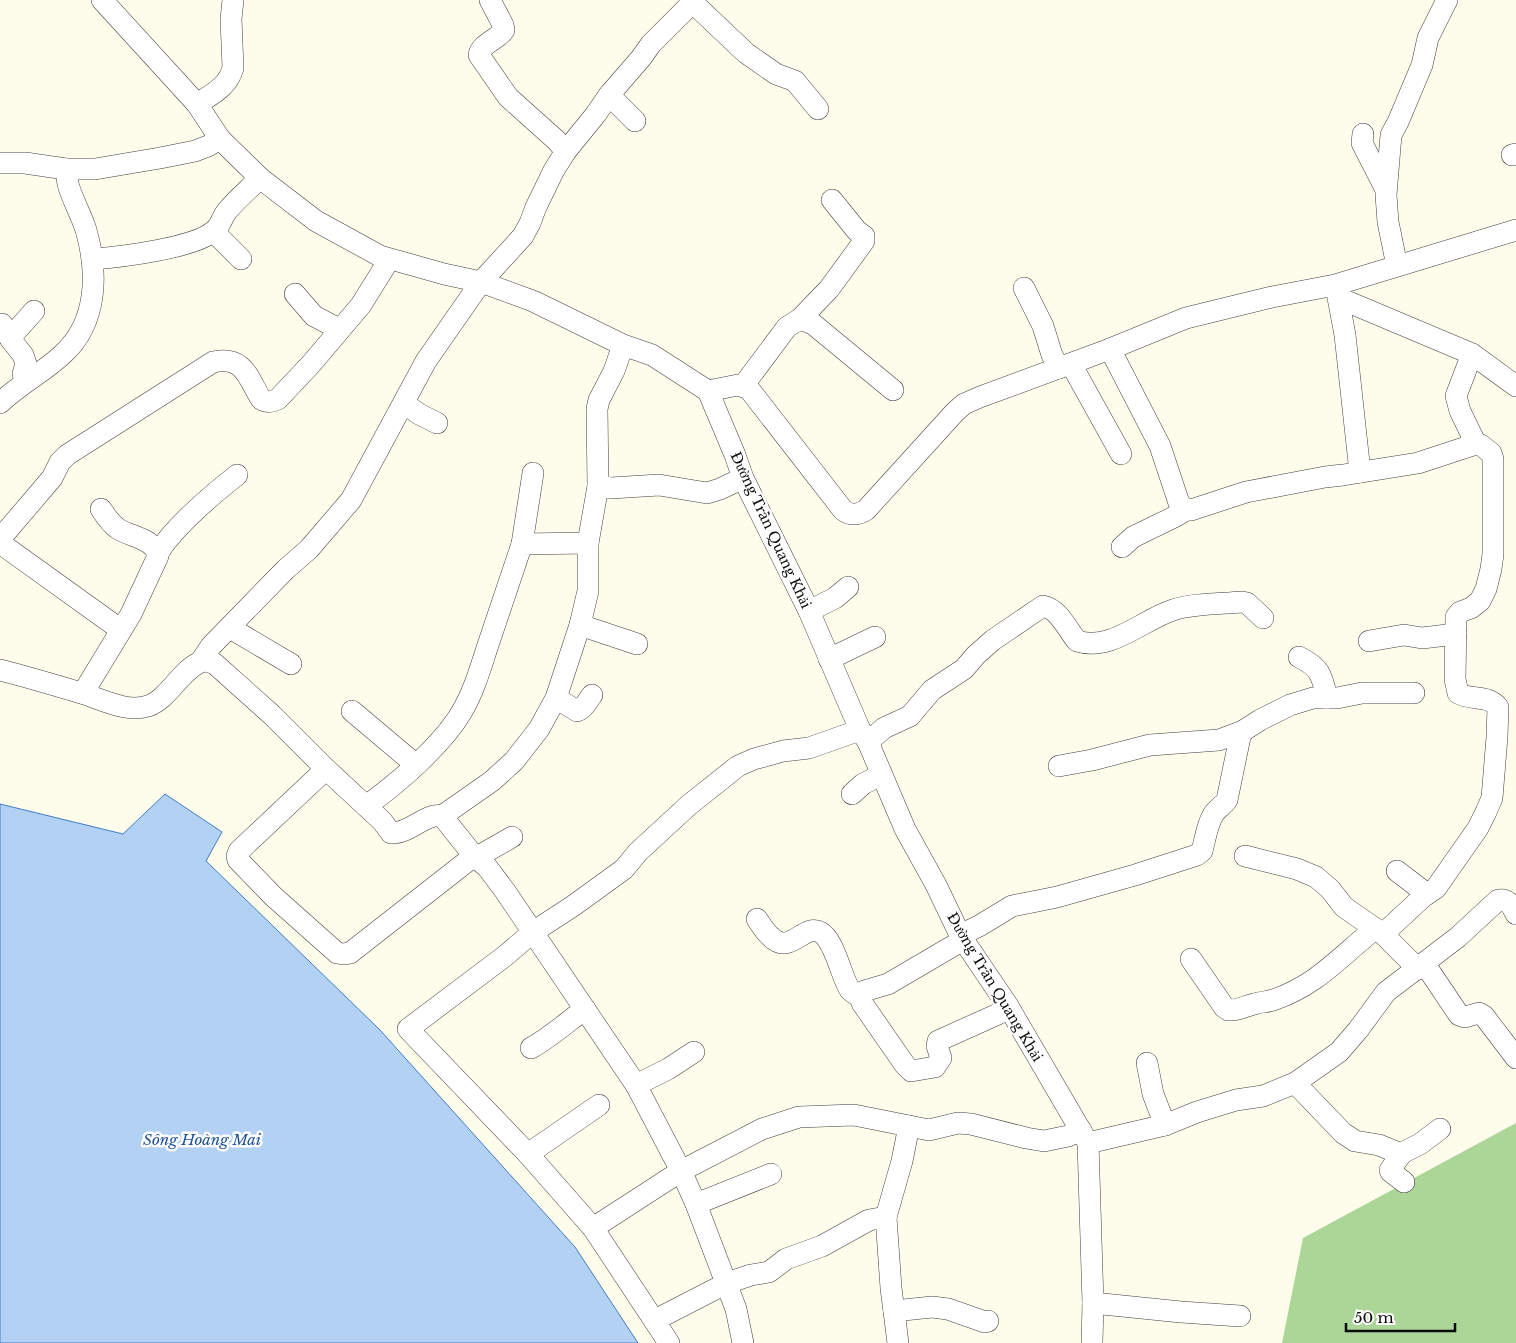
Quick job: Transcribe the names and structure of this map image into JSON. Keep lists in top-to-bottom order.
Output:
{
  "streets": {
    "street": ["Đường Trần Quang Khải"]
  },
  "water": ["Sông Hoàng Mai"],
  "scale_bar": "50 m"
}
